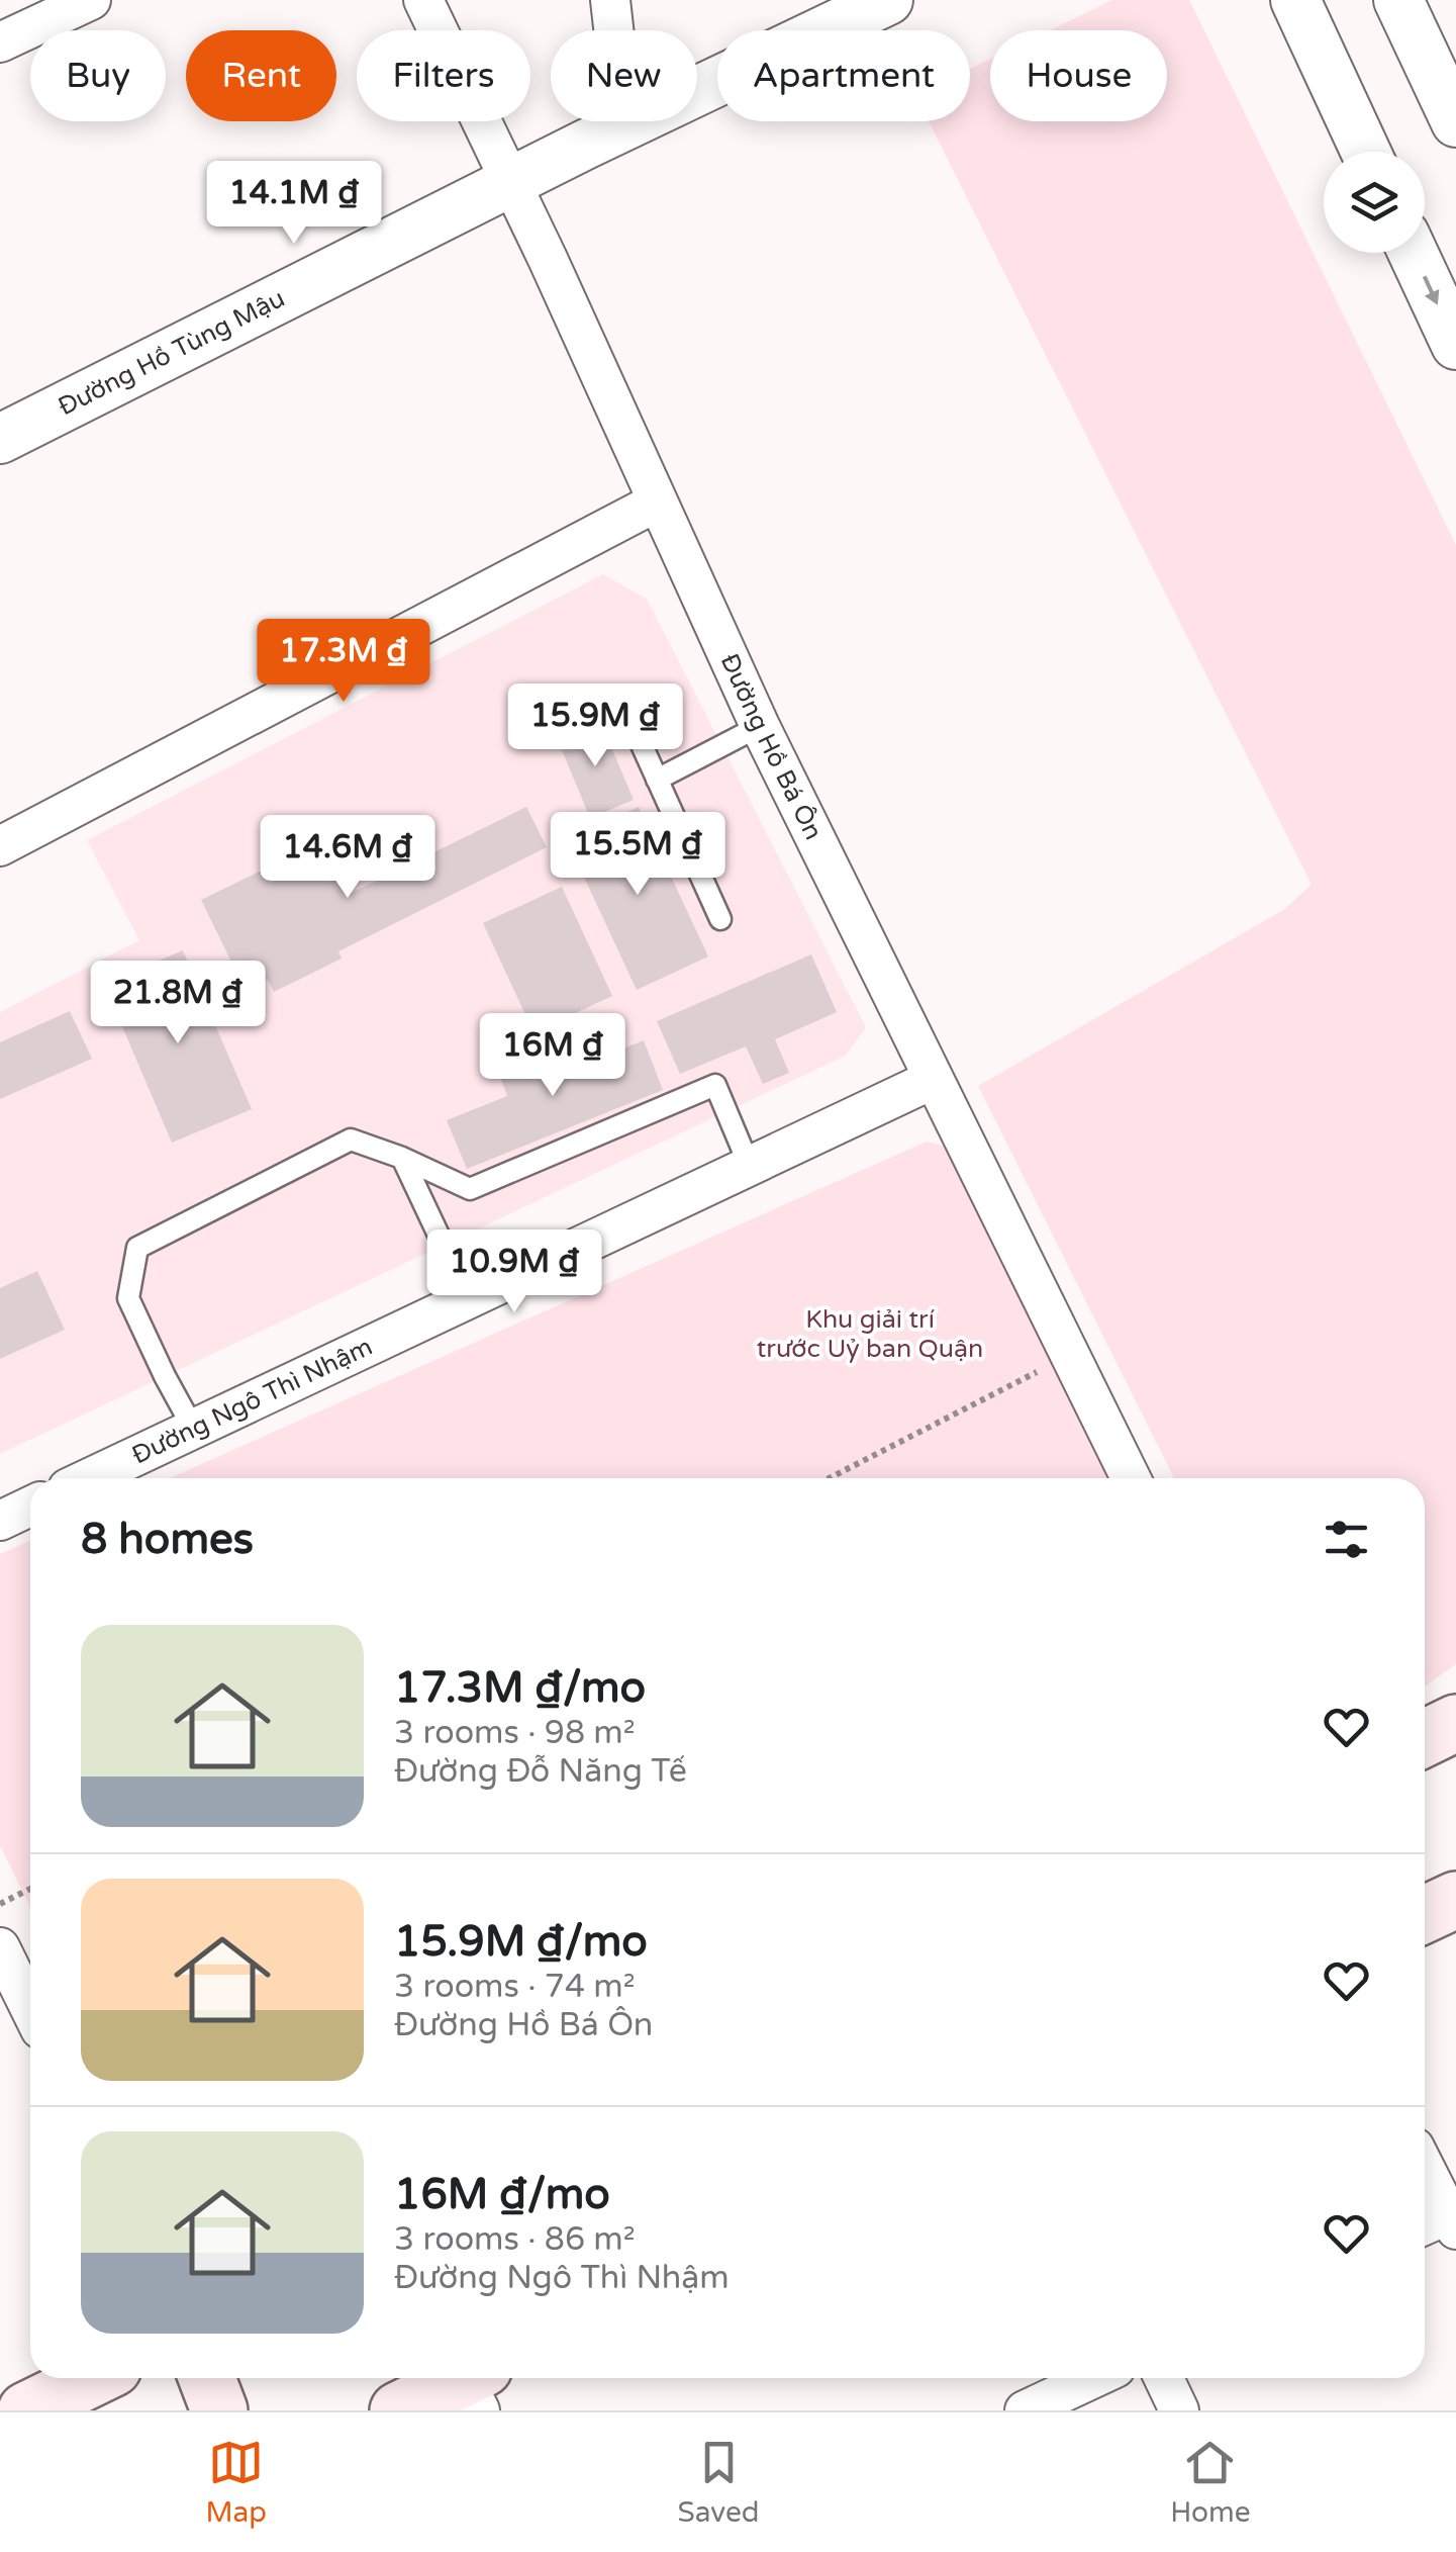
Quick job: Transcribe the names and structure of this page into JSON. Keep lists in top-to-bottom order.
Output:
{
  "streets": {
    "street": ["Đường Hồ Tùng Mậu", "Đường Hồ Bá Ôn", "Đường Ngô Thì Nhậm"]
  },
  "crossings": [
    ["Đường Hồ Tùng Mậu", "Đường Hồ Bá Ôn"],
    ["Đường Hồ Bá Ôn", "Đường Ngô Thì Nhậm"]
  ],
  "parks": ["Khu giải trí trước Uỷ ban Quận"],
  "page": {
    "chip": [
      "Buy",
      "Rent",
      "Filters",
      "New",
      "Apartment",
      "House"
    ],
    "price": [
      "14.1M ₫",
      "17.3M ₫",
      "15.9M ₫",
      "15.5M ₫",
      "14.6M ₫",
      "21.8M ₫",
      "16M ₫",
      "10.9M ₫"
    ],
    "heading": "8 homes",
    "list": [
      {
        "name": "17.3M ₫/mo",
        "note": "3 rooms · 98 m² · Đường Đỗ Năng Tế"
      },
      {
        "name": "15.9M ₫/mo",
        "note": "3 rooms · 74 m² · Đường Hồ Bá Ôn"
      },
      {
        "name": "16M ₫/mo",
        "note": "3 rooms · 86 m² · Đường Ngô Thì Nhậm"
      }
    ],
    "tabs": ["Map", "Saved", "Home"]
  }
}
